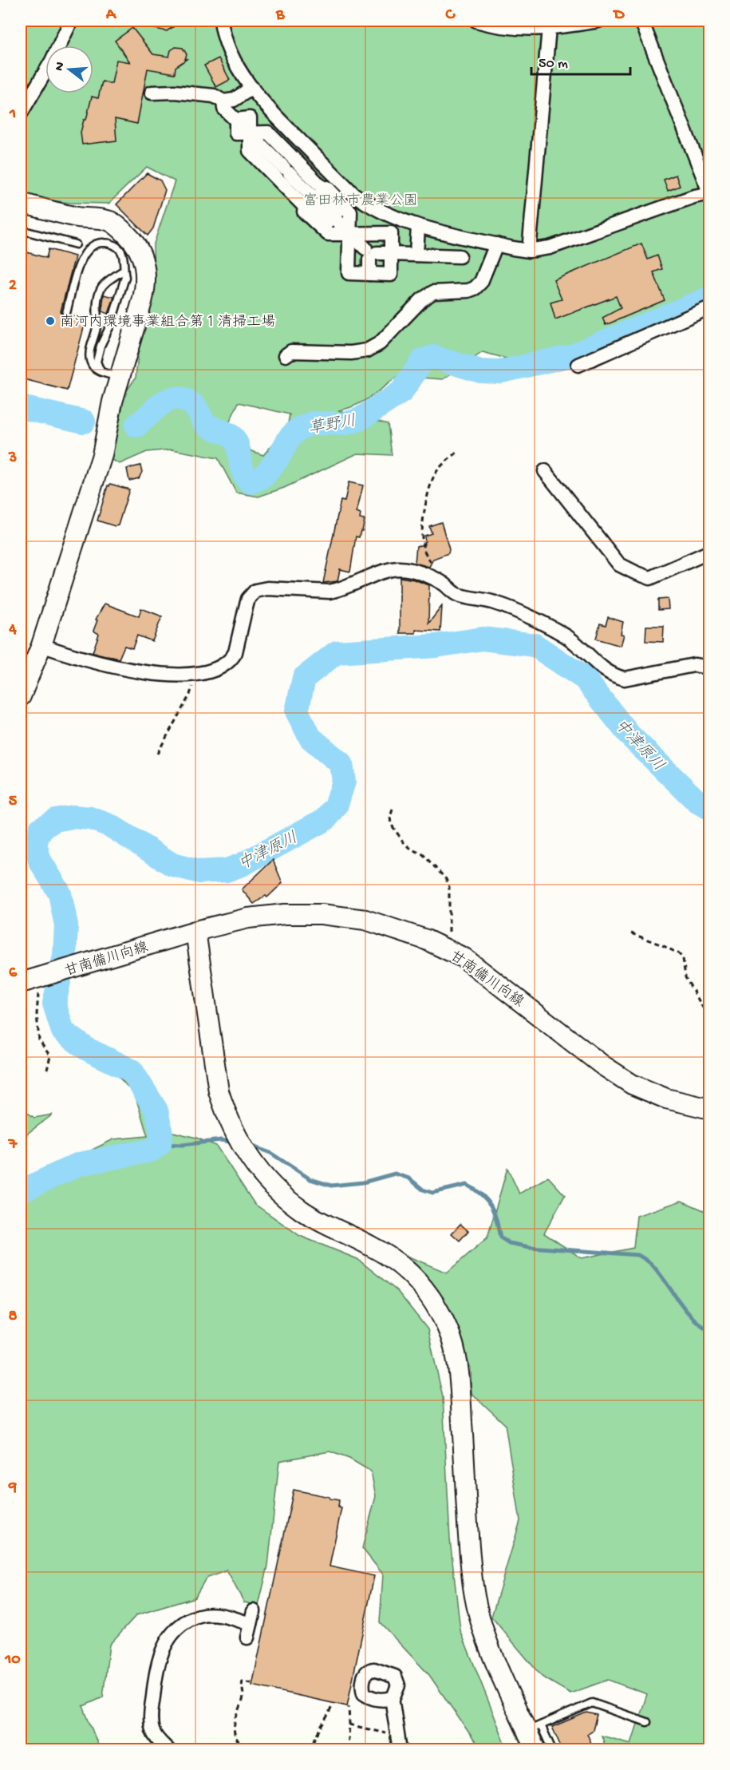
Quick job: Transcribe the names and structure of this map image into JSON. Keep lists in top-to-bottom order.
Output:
{
  "streets": {
    "street": ["甘南備川向線"]
  },
  "water": ["草野川", "中津原川"],
  "parks": ["富田林市農業公園"],
  "places": ["南河内環境事業組合第１清掃工場"],
  "scale_bar": "50 m",
  "north": "left",
  "grid": {
    "columns": [
      "A",
      "B",
      "C",
      "D"
    ],
    "rows": [
      "1",
      "2",
      "3",
      "4",
      "5",
      "6",
      "7",
      "8",
      "9",
      "10"
    ]
  }
}
